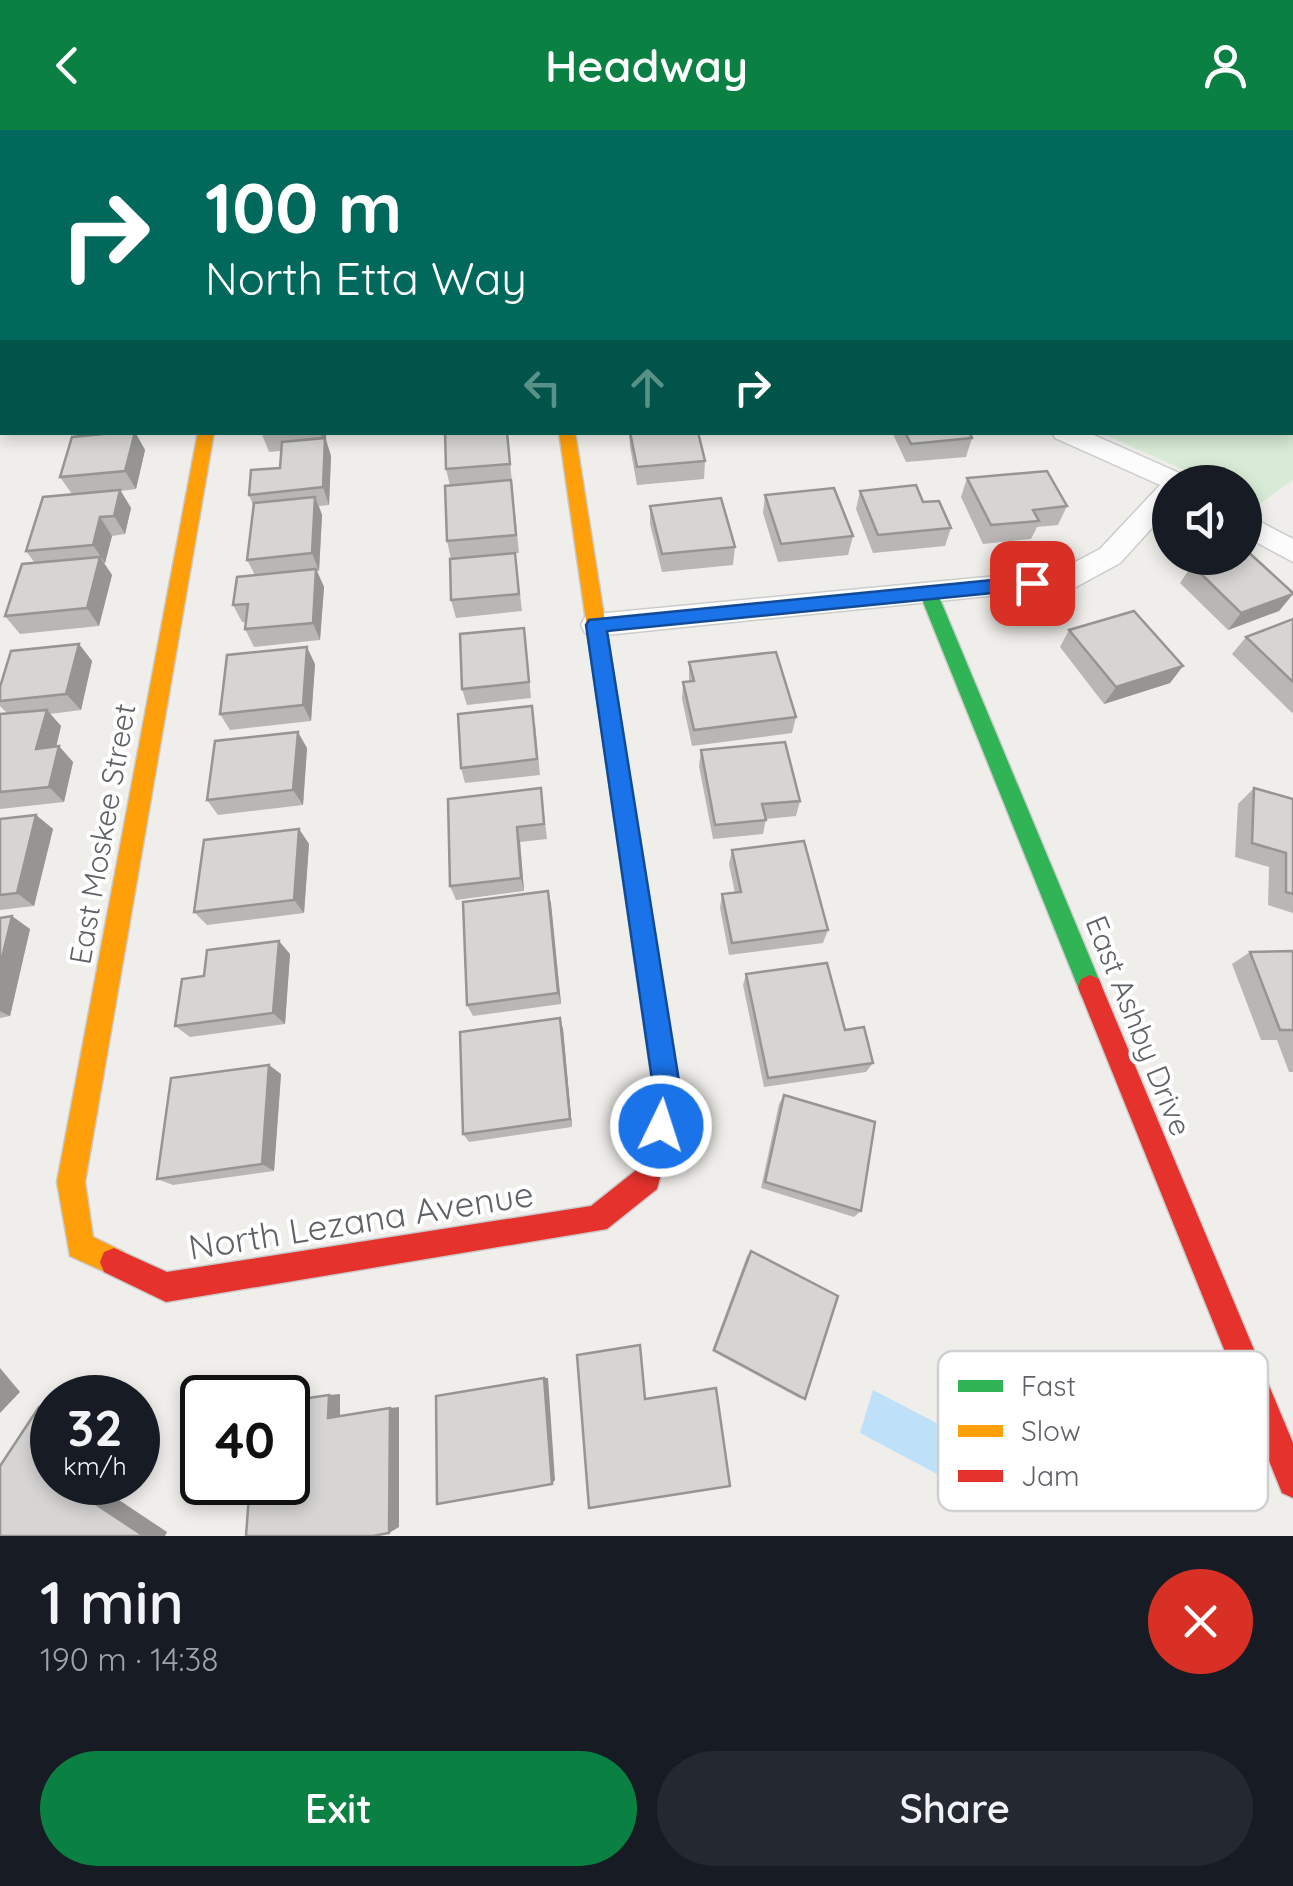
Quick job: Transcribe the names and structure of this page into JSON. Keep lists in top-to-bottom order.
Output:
{
  "streets": {
    "street": ["East Moskee Street", "East Ashby Drive", "North Lezana Avenue"]
  },
  "crossings": [
    ["East Moskee Street", "North Lezana Avenue"]
  ],
  "legend": ["Fast", "Slow", "Jam"],
  "page": {
    "header": "Headway",
    "turn": ["100 m", "North Etta Way"],
    "speed": "32 km/h",
    "limit": "40",
    "heading": ["1 min", "190 m · 14:38"],
    "buttons": ["Exit", "Share"]
  }
}
